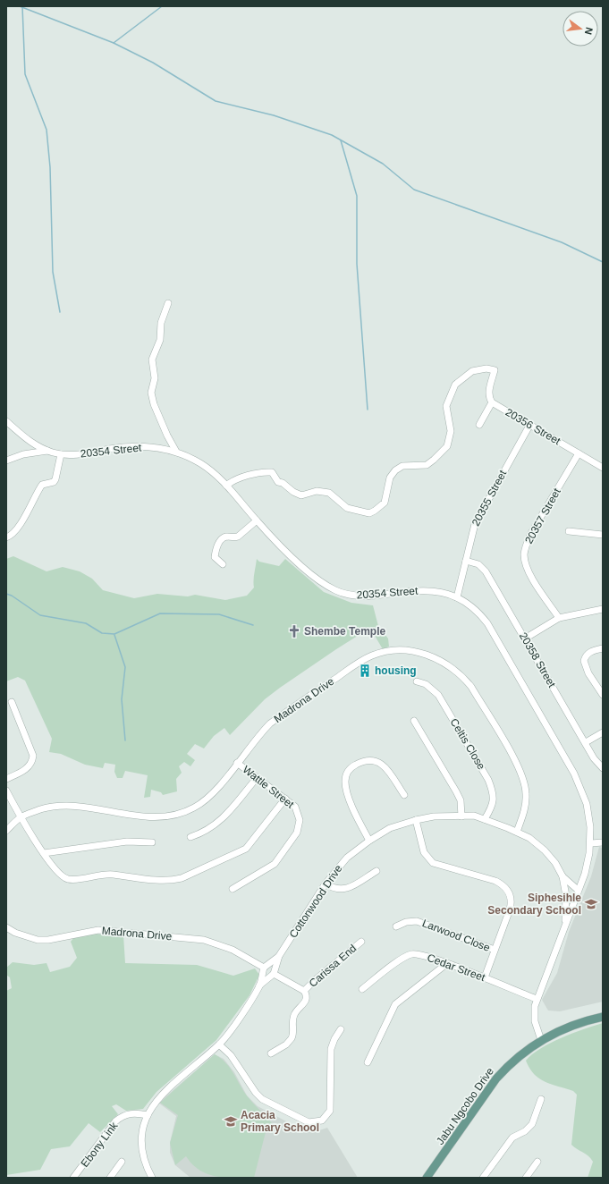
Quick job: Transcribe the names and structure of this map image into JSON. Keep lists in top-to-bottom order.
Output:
{
  "streets": {
    "main road": ["Jabu Ngcobo Drive"],
    "street": [
      "20356 Street",
      "20354 Street",
      "20355 Street",
      "20357 Street",
      "20358 Street",
      "Madrona Drive",
      "Celtis Close",
      "Wattle Street",
      "Cottonwood Drive",
      "Larwood Close",
      "Carissa End",
      "Cedar Street",
      "Ebony Link"
    ]
  },
  "crossings": [
    ["20356 Street", "20355 Street"],
    ["20356 Street", "20357 Street"],
    ["20354 Street", "20355 Street"],
    ["20354 Street", "Cottonwood Drive"],
    ["20355 Street", "20358 Street"],
    ["Madrona Drive", "Wattle Street"],
    ["Madrona Drive", "Cottonwood Drive"],
    ["Madrona Drive", "Carissa End"],
    ["Celtis Close", "Cottonwood Drive"]
  ],
  "places": {
    "church": ["Shembe Temple"],
    "building": ["housing"],
    "school or university": ["Siphesihle Secondary School", "Acacia Primary School"]
  },
  "north": "right"
}
